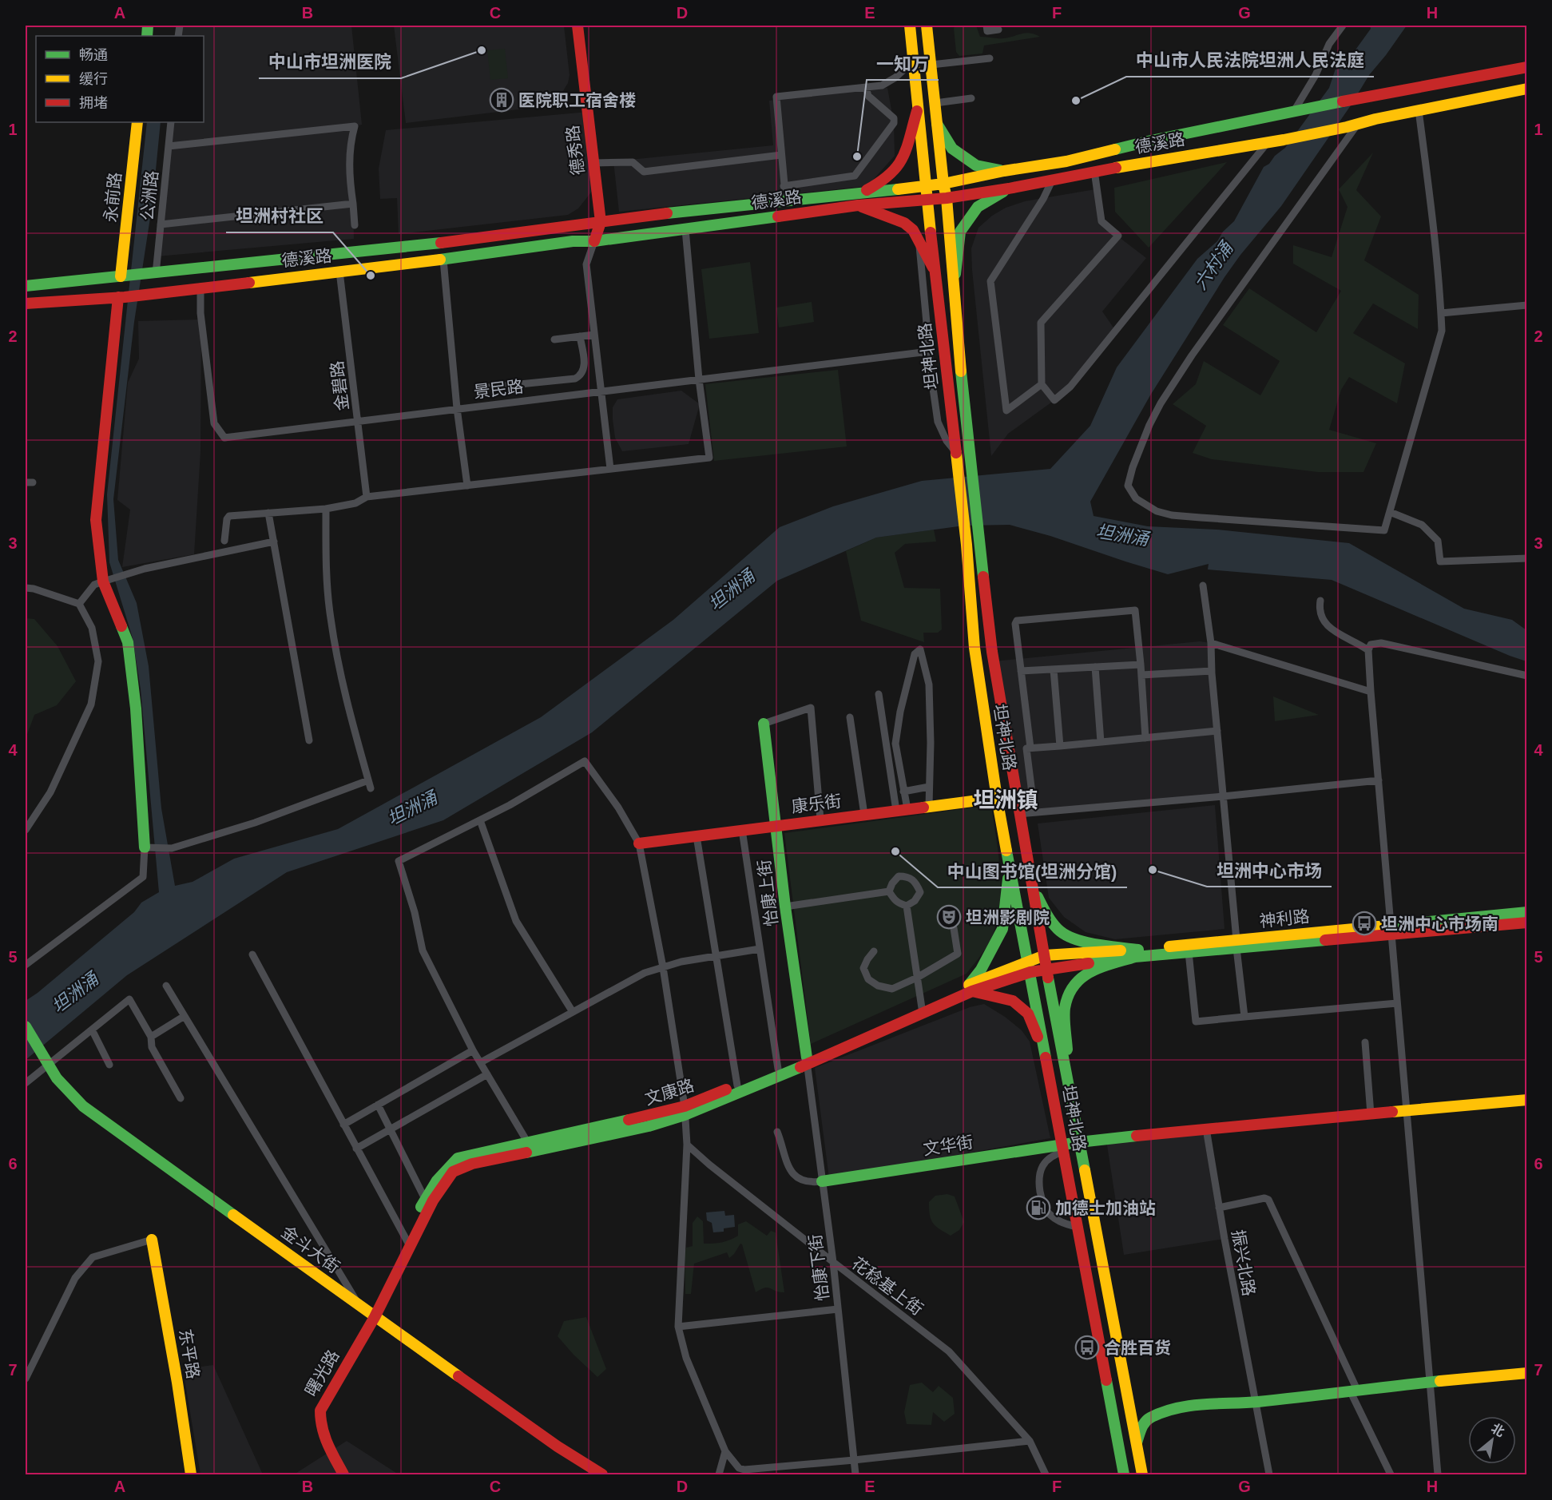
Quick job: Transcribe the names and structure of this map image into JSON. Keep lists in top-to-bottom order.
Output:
{
  "streets": {
    "main road": [
      "德溪路",
      "德秀路",
      "永前路",
      "坦神北路",
      "康乐街",
      "怡康上街",
      "神利路",
      "文康路",
      "文华街",
      "金斗大街",
      "东平路",
      "曙光路"
    ],
    "street": [
      "公洲路",
      "金碧路",
      "景民路",
      "振兴北路",
      "怡康下街",
      "花稔基上街"
    ]
  },
  "crossings": [
    ["德溪路", "德秀路"],
    ["德溪路", "公洲路"],
    ["德溪路", "永前路"],
    ["德溪路", "坦神北路"],
    ["德溪路", "金碧路"],
    ["德溪路", "景民路"],
    ["坦神北路", "康乐街"],
    ["坦神北路", "神利路"],
    ["坦神北路", "文华街"],
    ["金碧路", "景民路"],
    ["康乐街", "怡康上街"],
    ["怡康上街", "文康路"],
    ["怡康上街", "怡康下街"],
    ["文康路", "怡康下街"],
    ["文康路", "曙光路"],
    ["文华街", "振兴北路"],
    ["文华街", "怡康下街"],
    ["金斗大街", "曙光路"],
    ["怡康下街", "花稔基上街"]
  ],
  "districts": ["坦洲镇"],
  "water": ["六村涌", "坦洲涌"],
  "places": {
    "other": [
      "中山市坦洲医院",
      "中山市人民法院坦洲人民法庭",
      "一知万",
      "坦洲村社区",
      "中山图书馆(坦洲分馆)",
      "坦洲中心市场"
    ],
    "building": ["医院职工宿舍楼"],
    "theatre": ["坦洲影剧院"],
    "bus stop": ["坦洲中心市场南", "合胜百货"],
    "fuel station": ["加德士加油站"]
  },
  "legend": ["畅通", "缓行", "拥堵"],
  "north": "top right",
  "grid": {
    "columns": [
      "A",
      "B",
      "C",
      "D",
      "E",
      "F",
      "G",
      "H"
    ],
    "rows": [
      "1",
      "2",
      "3",
      "4",
      "5",
      "6",
      "7"
    ]
  }
}
